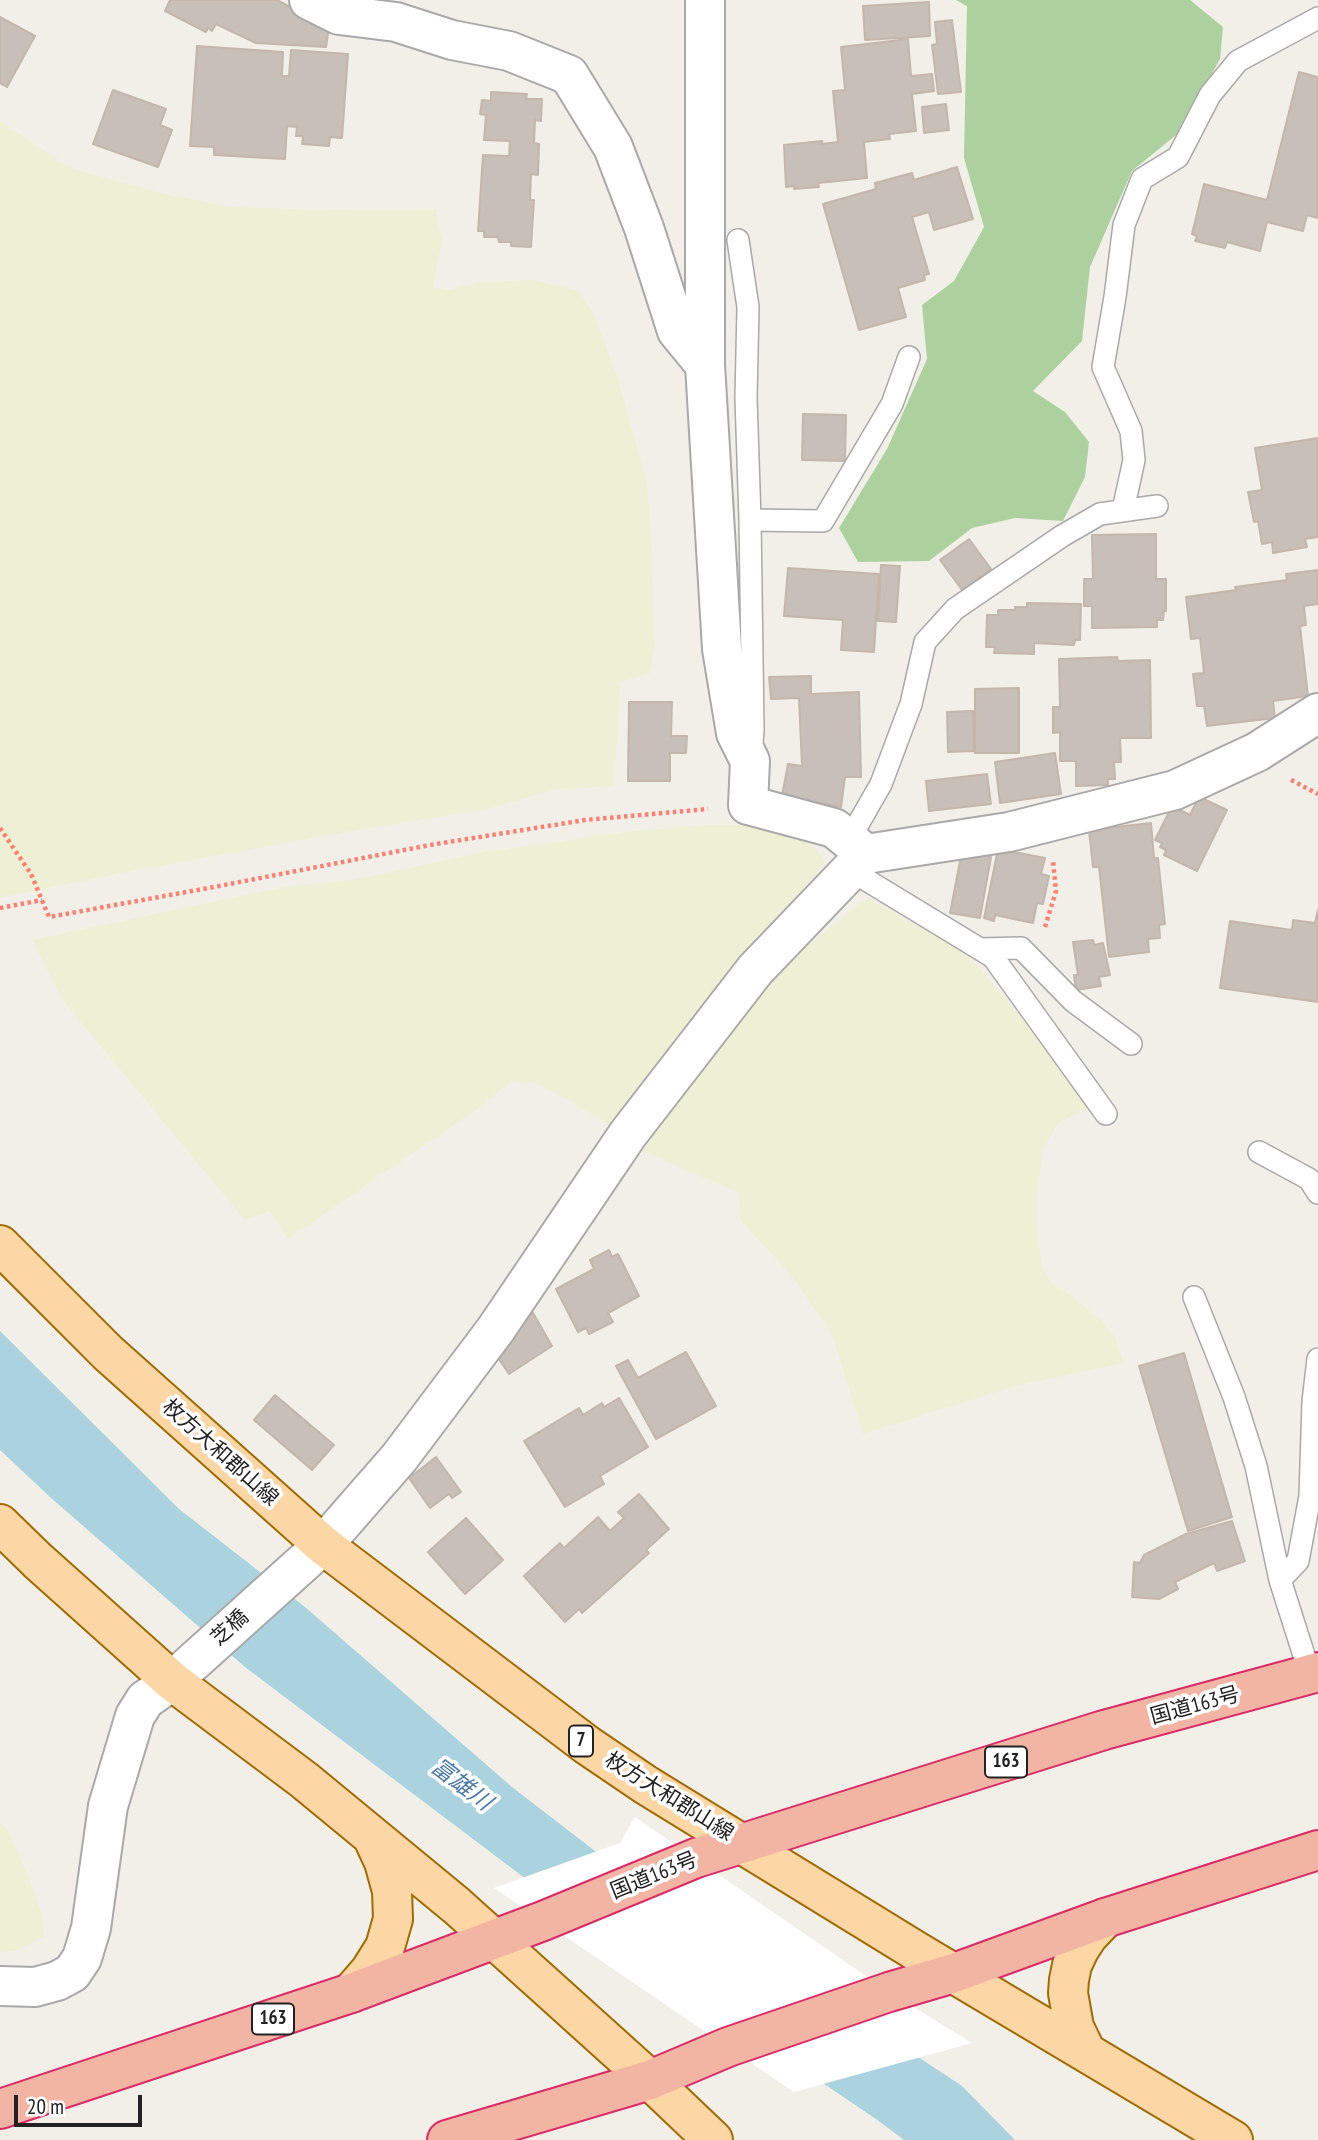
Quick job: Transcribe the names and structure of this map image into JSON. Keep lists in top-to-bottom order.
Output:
{
  "streets": {
    "highway": ["国道163号", "163"],
    "main road": ["枚方大和郡山線", "7"],
    "street": ["芝橋"]
  },
  "crossings": [
    ["枚方大和郡山線", "芝橋"],
    ["枚方大和郡山線", "国道163号"]
  ],
  "water": ["富雄川"],
  "scale_bar": "20 m"
}
